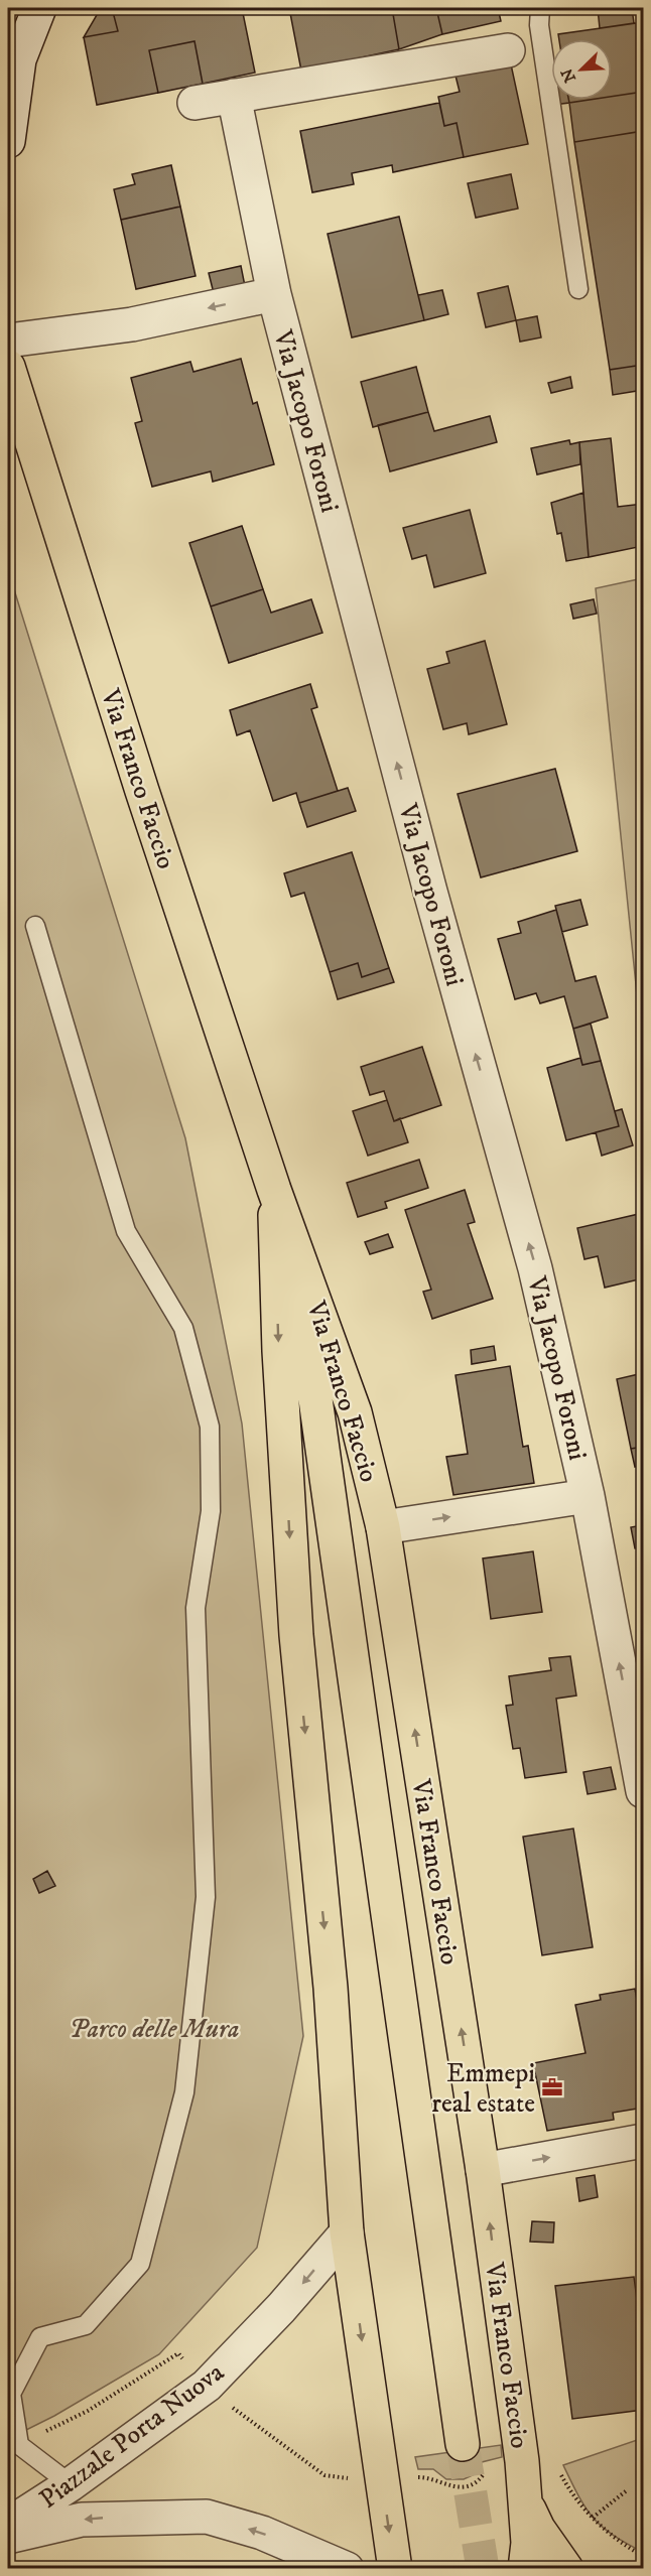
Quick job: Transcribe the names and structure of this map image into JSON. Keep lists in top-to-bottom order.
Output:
{
  "streets": {
    "main road": ["Via Franco Faccio"],
    "street": ["Via Jacopo Foroni", "Piazzale Porta Nuova"]
  },
  "crossings": [
    ["Via Jacopo Foroni", "Via Franco Faccio"],
    ["Via Franco Faccio", "Piazzale Porta Nuova"]
  ],
  "one_way": ["Piazzale Porta Nuova"],
  "parks": ["Parco delle Mura"],
  "places": {
    "office": ["Emmepi real estate"]
  },
  "north": "bottom left"
}
